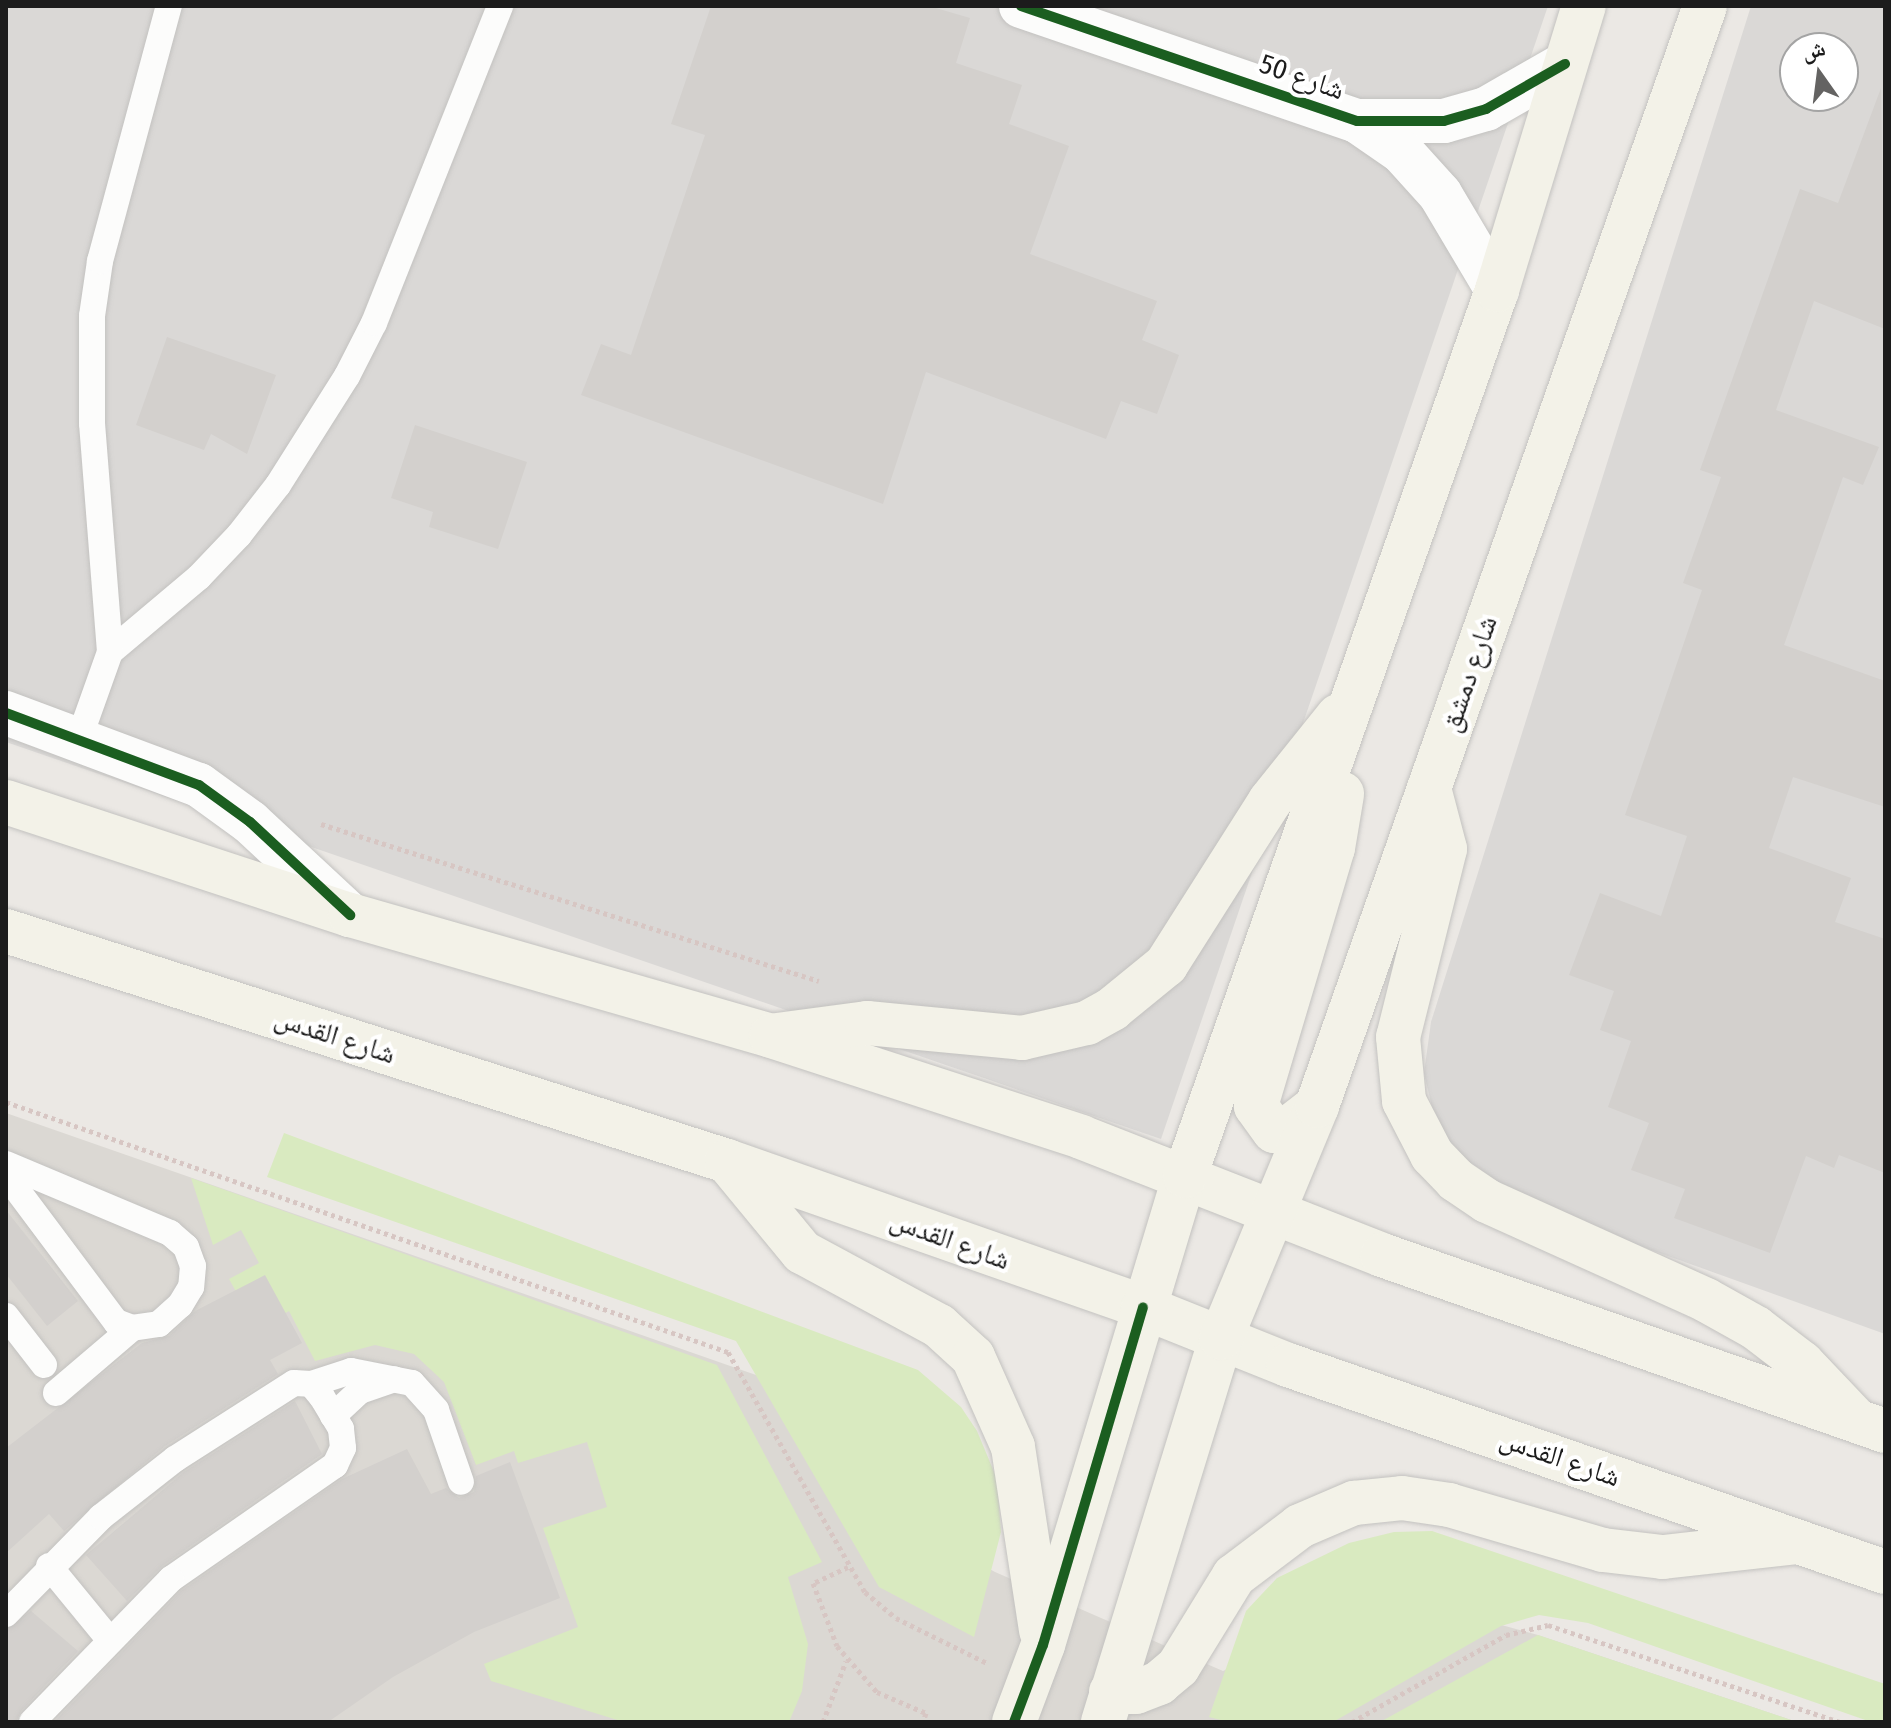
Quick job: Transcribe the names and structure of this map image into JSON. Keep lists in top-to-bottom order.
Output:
{
  "streets": {
    "main road": ["شارع دمشق", "شارع القدس"],
    "street": ["شارع 50"]
  },
  "crossings": [
    ["شارع دمشق", "شارع القدس"]
  ],
  "north": "top"
}
